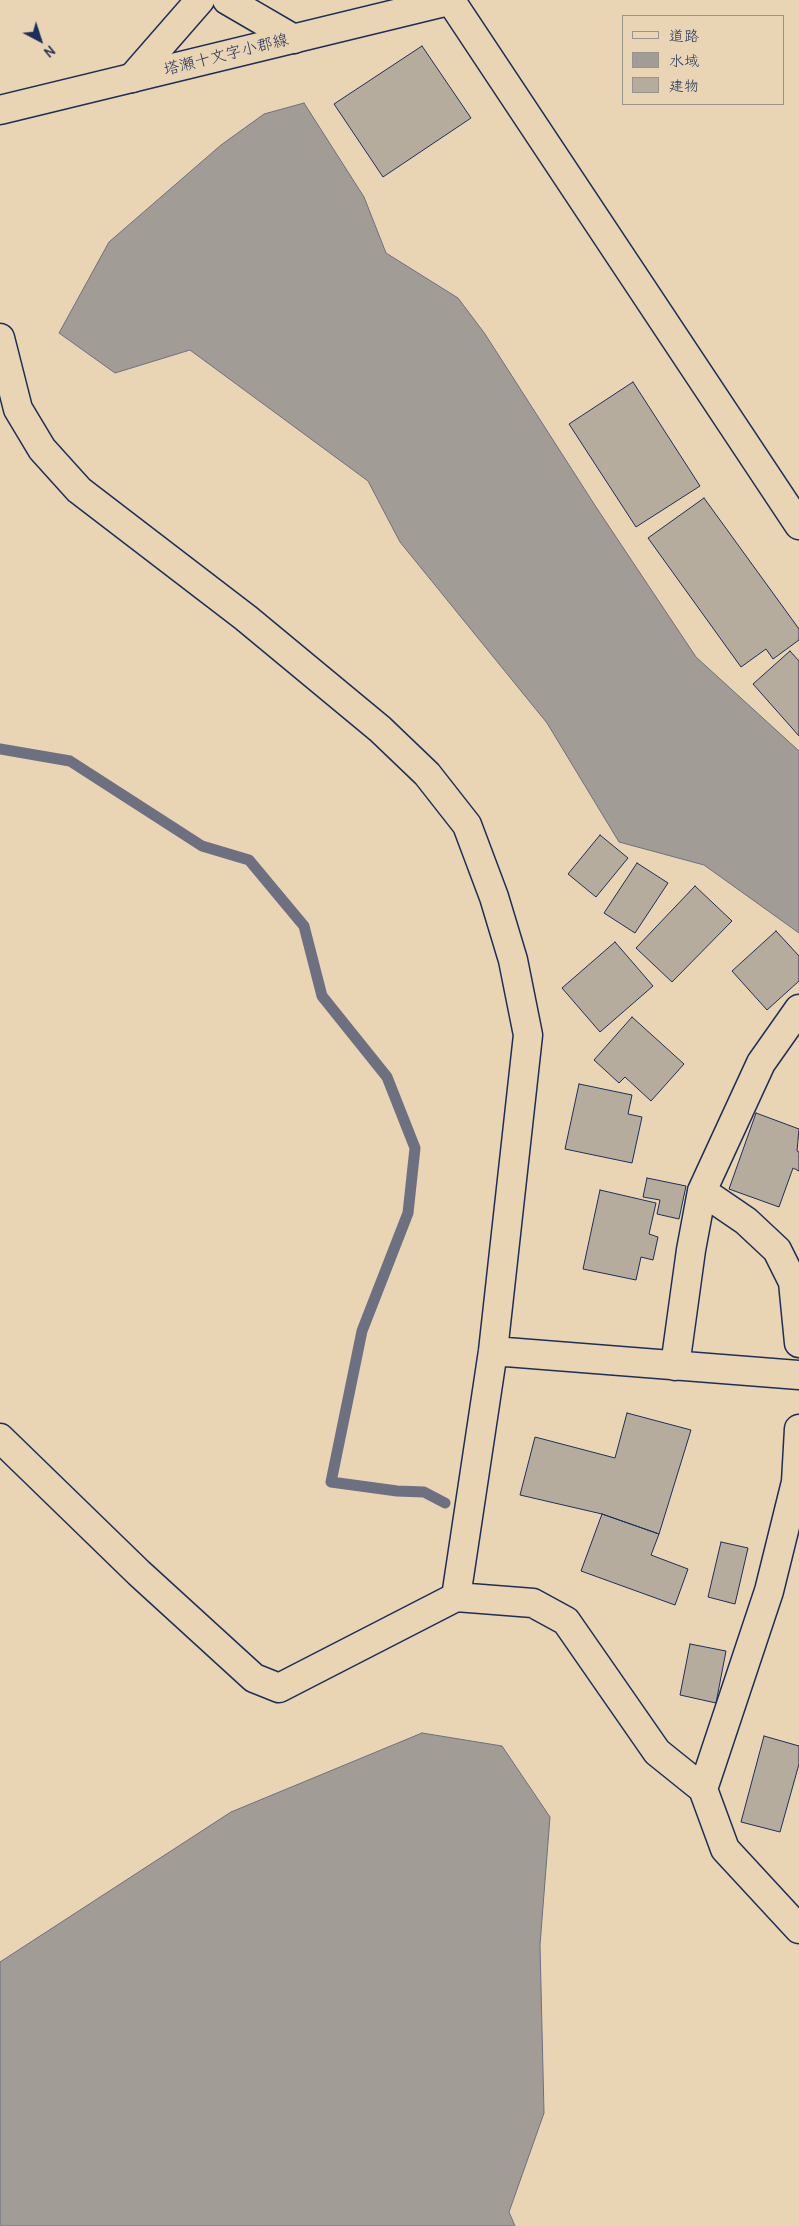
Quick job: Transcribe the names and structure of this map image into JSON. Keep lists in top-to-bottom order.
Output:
{
  "streets": {
    "street": ["塔瀬十文字小郡線"]
  },
  "legend": ["道路", "水域", "建物"],
  "north": "bottom right"
}
